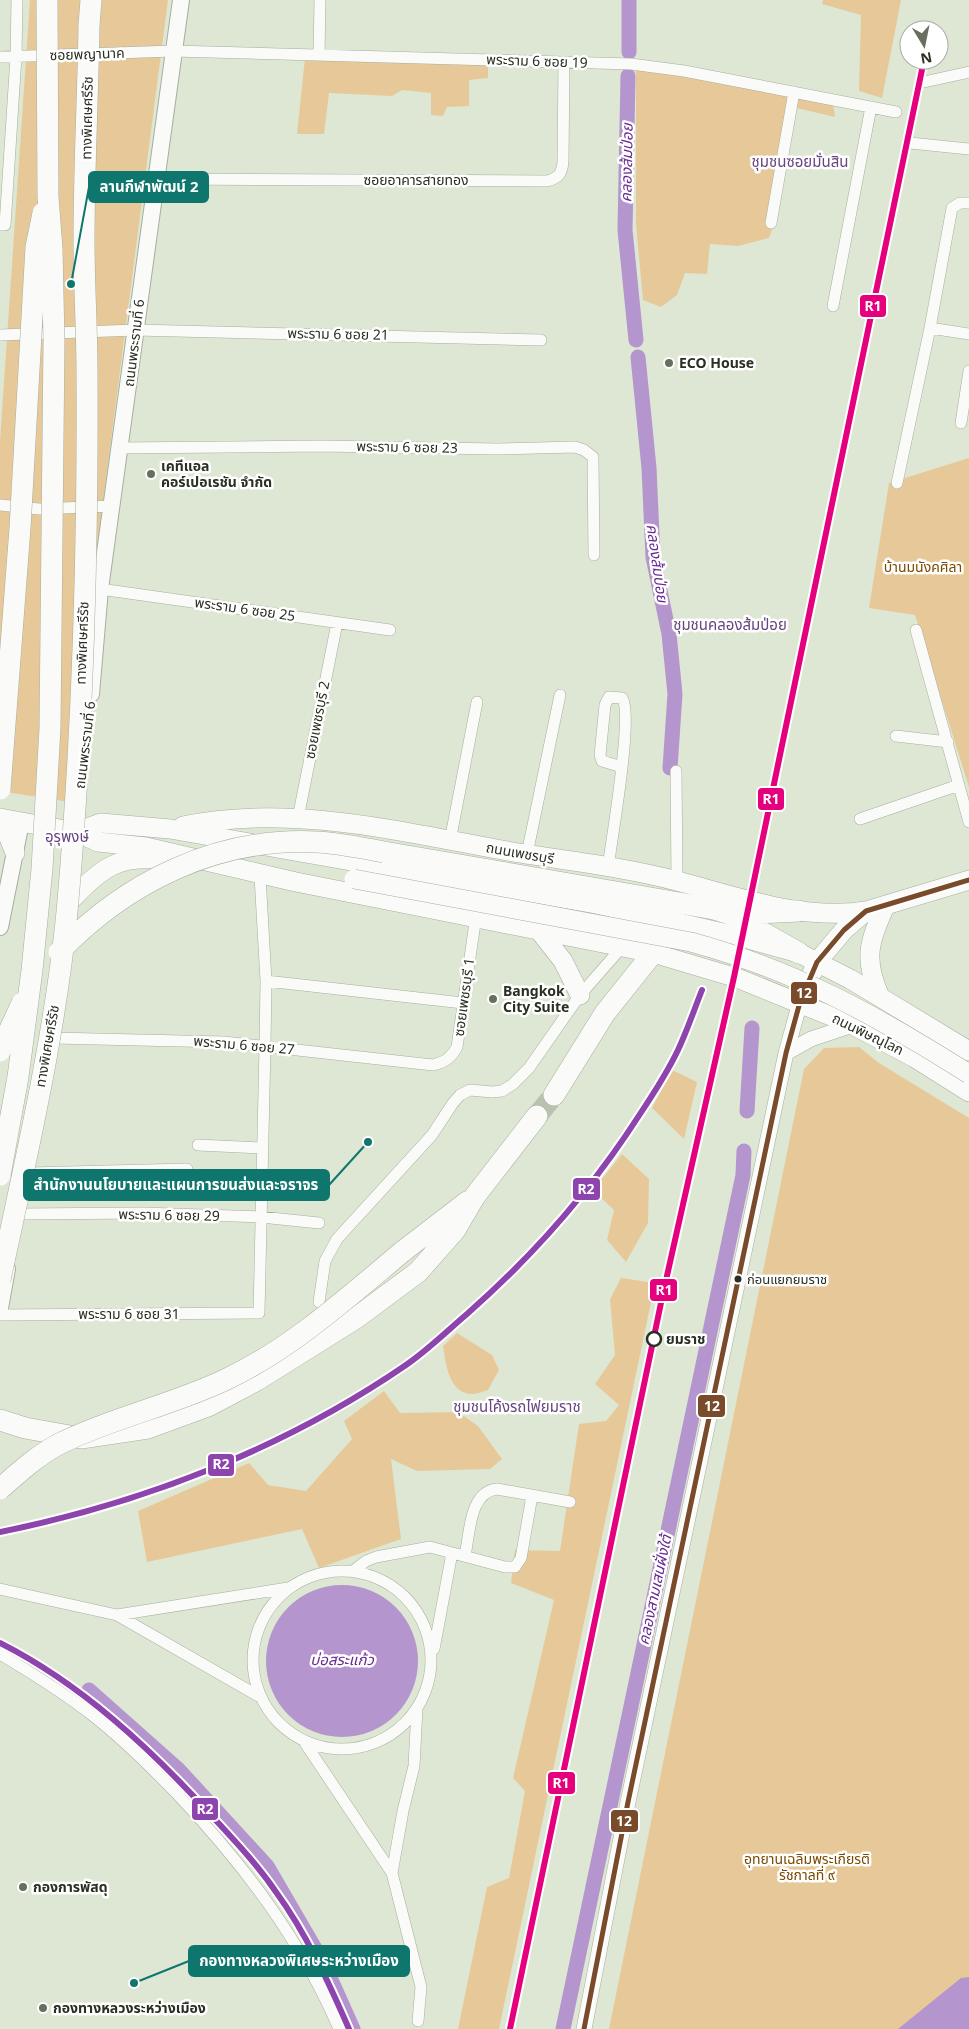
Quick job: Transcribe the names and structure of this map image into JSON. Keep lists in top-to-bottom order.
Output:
{
  "streets": {
    "highway": ["ทางพิเศษศรีรัช"],
    "main road": ["ถนนพระรามที่ 6", "ถนนเพชรบุรี", "ถนนพิษณุโลก"],
    "street": [
      "ซอยพญานาค",
      "พระราม 6 ซอย 19",
      "ซอยอาคารสายทอง",
      "พระราม 6 ซอย 21",
      "พระราม 6 ซอย 23",
      "พระราม 6 ซอย 25",
      "ซอยเพชรบุรี 2",
      "ซอยเพชรบุรี 1",
      "พระราม 6 ซอย 27",
      "พระราม 6 ซอย 29",
      "พระราม 6 ซอย 31"
    ]
  },
  "crossings": [
    ["ซอยพญานาค", "พระราม 6 ซอย 19"],
    ["ซอยพญานาค", "ถนนพระรามที่ 6"],
    ["พระราม 6 ซอย 19", "ซอยอาคารสายทอง"],
    ["พระราม 6 ซอย 19", "ถนนพระรามที่ 6"],
    ["ซอยอาคารสายทอง", "ถนนพระรามที่ 6"],
    ["พระราม 6 ซอย 21", "ถนนพระรามที่ 6"],
    ["ถนนพระรามที่ 6", "พระราม 6 ซอย 23"],
    ["ถนนพระรามที่ 6", "พระราม 6 ซอย 25"],
    ["ถนนพระรามที่ 6", "ถนนเพชรบุรี"],
    ["ถนนพระรามที่ 6", "พระราม 6 ซอย 27"],
    ["ถนนพระรามที่ 6", "พระราม 6 ซอย 29"],
    ["พระราม 6 ซอย 25", "ซอยเพชรบุรี 2"],
    ["ซอยเพชรบุรี 2", "ถนนเพชรบุรี"],
    ["ซอยเพชรบุรี 1", "พระราม 6 ซอย 27"],
    ["พระราม 6 ซอย 29", "พระราม 6 ซอย 31"]
  ],
  "districts": [
    "ชุมชนซอยมั่นสิน",
    "ชุมชนคลองส้มป่อย",
    "อุรุพงษ์",
    "ชุมชนโค้งรถไฟยมราช"
  ],
  "water": ["คลองส้มป่อย", "คลองสามเสนฝั่งใต้", "บ่อสระแก้ว"],
  "parks": ["บ้านมนังคศิลา", "อุทยานเฉลิมพระเกียรติ รัชกาลที่ ๙"],
  "places": [
    "ลานกีฬาพัฒน์ 2",
    "ECO House",
    "เคทีแอล คอร์เปอเรชัน จำกัด",
    "Bangkok City Suite",
    "สำนักงานนโยบายและแผนการขนส่งและจราจร",
    "ก่อนแยกยมราช",
    "ยมราช",
    "กองการพัสดุ",
    "กองทางหลวงพิเศษระหว่างเมือง",
    "กองทางหลวงระหว่างเมือง"
  ],
  "lines": ["transit line R1", "transit line 12", "transit line R2"],
  "north": "bottom"
}
